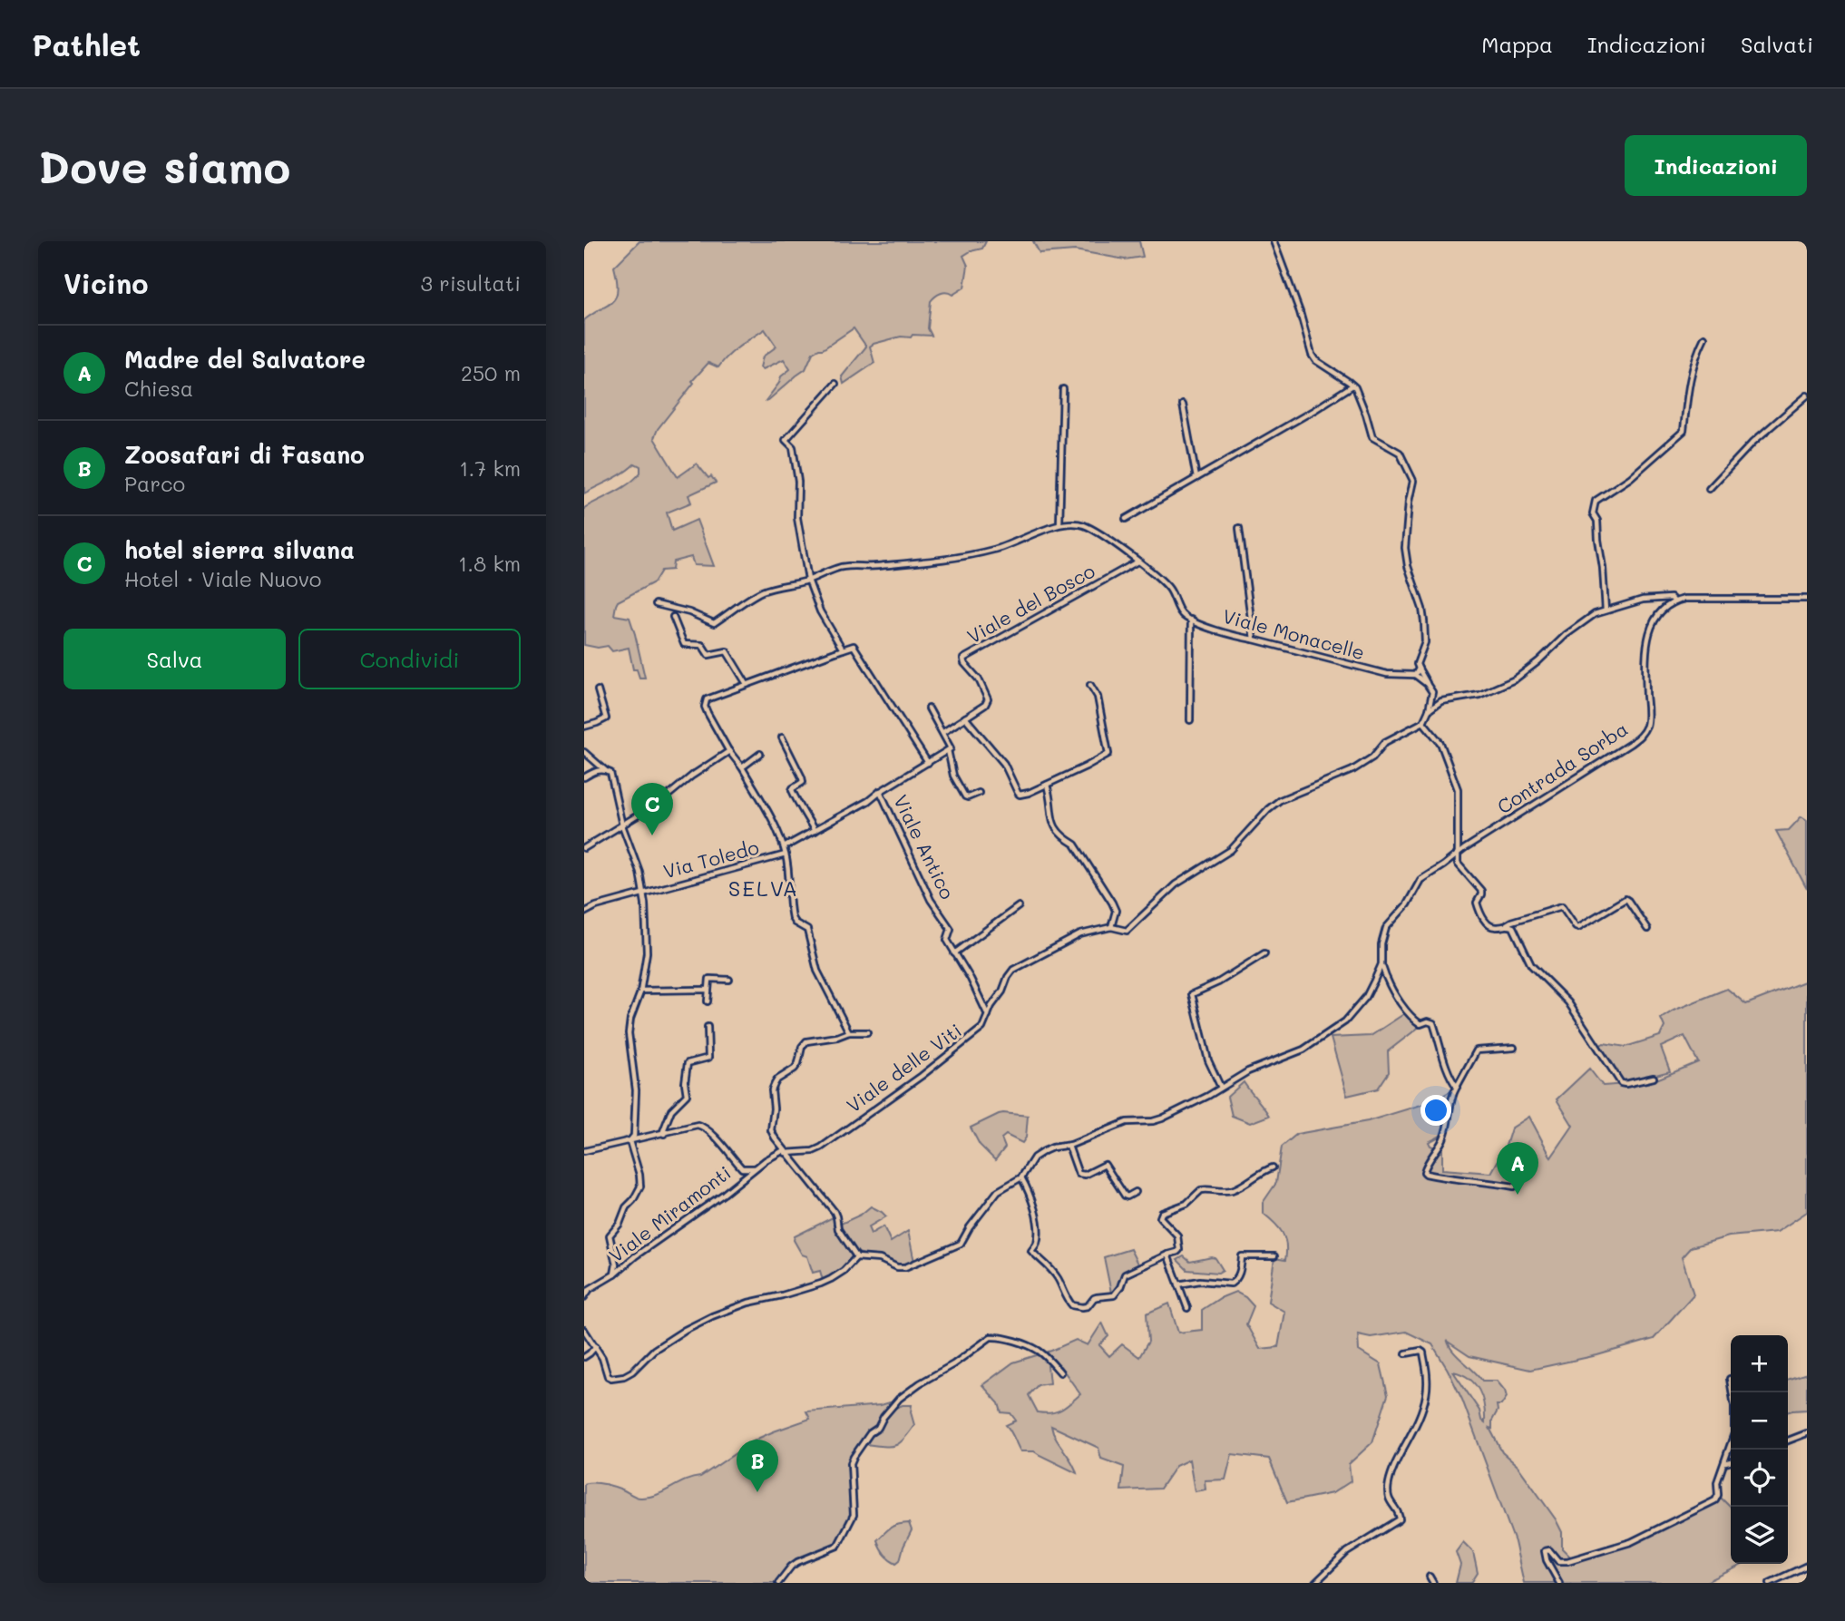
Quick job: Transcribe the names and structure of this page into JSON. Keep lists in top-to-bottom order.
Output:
{
  "streets": {
    "street": [
      "Viale del Bosco",
      "Viale Monacelle",
      "Contrada Sorba",
      "Viale Antico",
      "Via Toledo",
      "Viale delle Viti",
      "Viale Miramonti"
    ]
  },
  "crossings": [
    ["Viale Antico", "Viale delle Viti"],
    ["Viale delle Viti", "Viale Miramonti"]
  ],
  "districts": ["SELVA"],
  "page": {
    "header": "Pathlet",
    "nav": ["Mappa", "Indicazioni", "Salvati"],
    "buttons": [
      "Indicazioni",
      ["Salva", "Condividi"]
    ],
    "title": "Dove siamo",
    "heading": ["Vicino", "3 risultati"],
    "list": [
      {
        "mark": "A",
        "name": "Madre del Salvatore",
        "note": "Chiesa",
        "value": "250 m"
      },
      {
        "mark": "B",
        "name": "Zoosafari di Fasano",
        "note": "Parco",
        "value": "1.7 km"
      },
      {
        "mark": "C",
        "name": "hotel sierra silvana",
        "note": "Hotel · Viale Nuovo",
        "value": "1.8 km"
      }
    ],
    "pins": ["C", "A", "B"],
    "map_buttons": ["+", "−"]
  }
}
